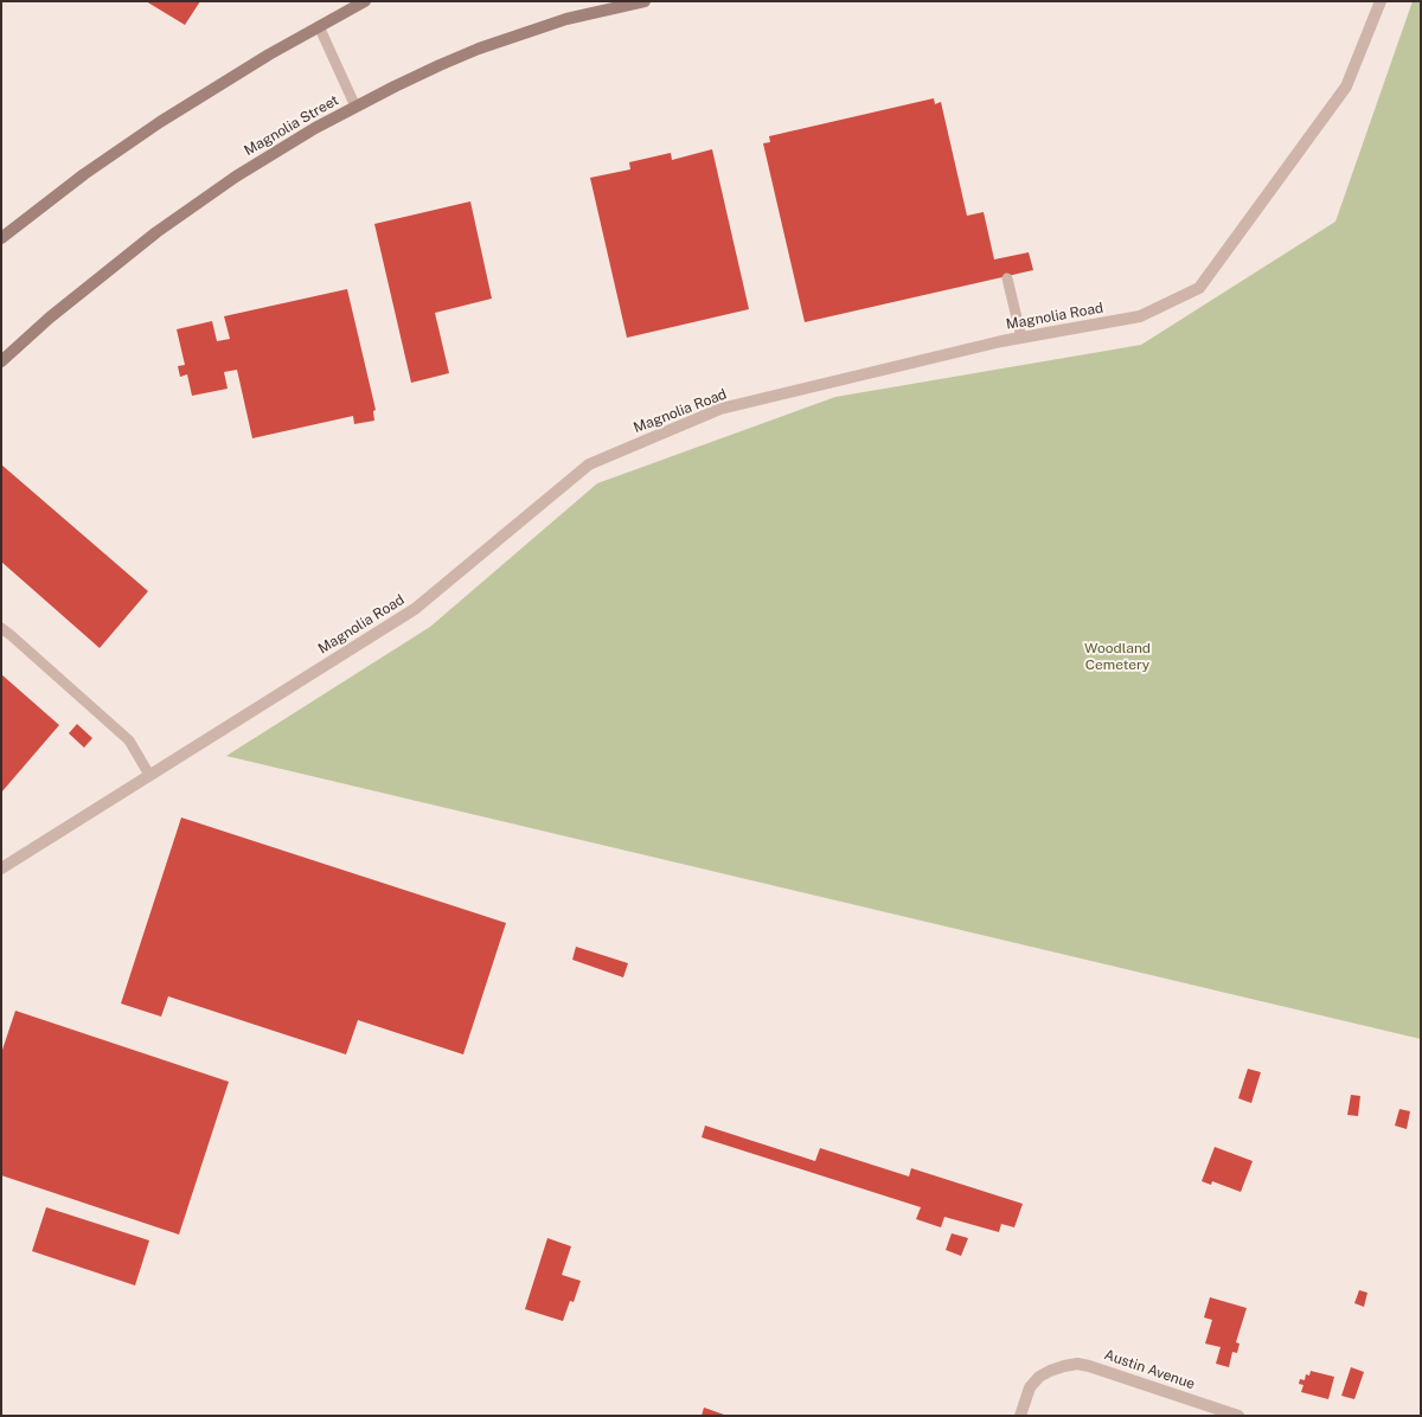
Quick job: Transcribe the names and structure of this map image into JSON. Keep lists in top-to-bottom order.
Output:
{
  "streets": {
    "main road": ["Magnolia Street"],
    "street": ["Magnolia Road", "Austin Avenue"]
  },
  "parks": ["Woodland Cemetery"]
}
